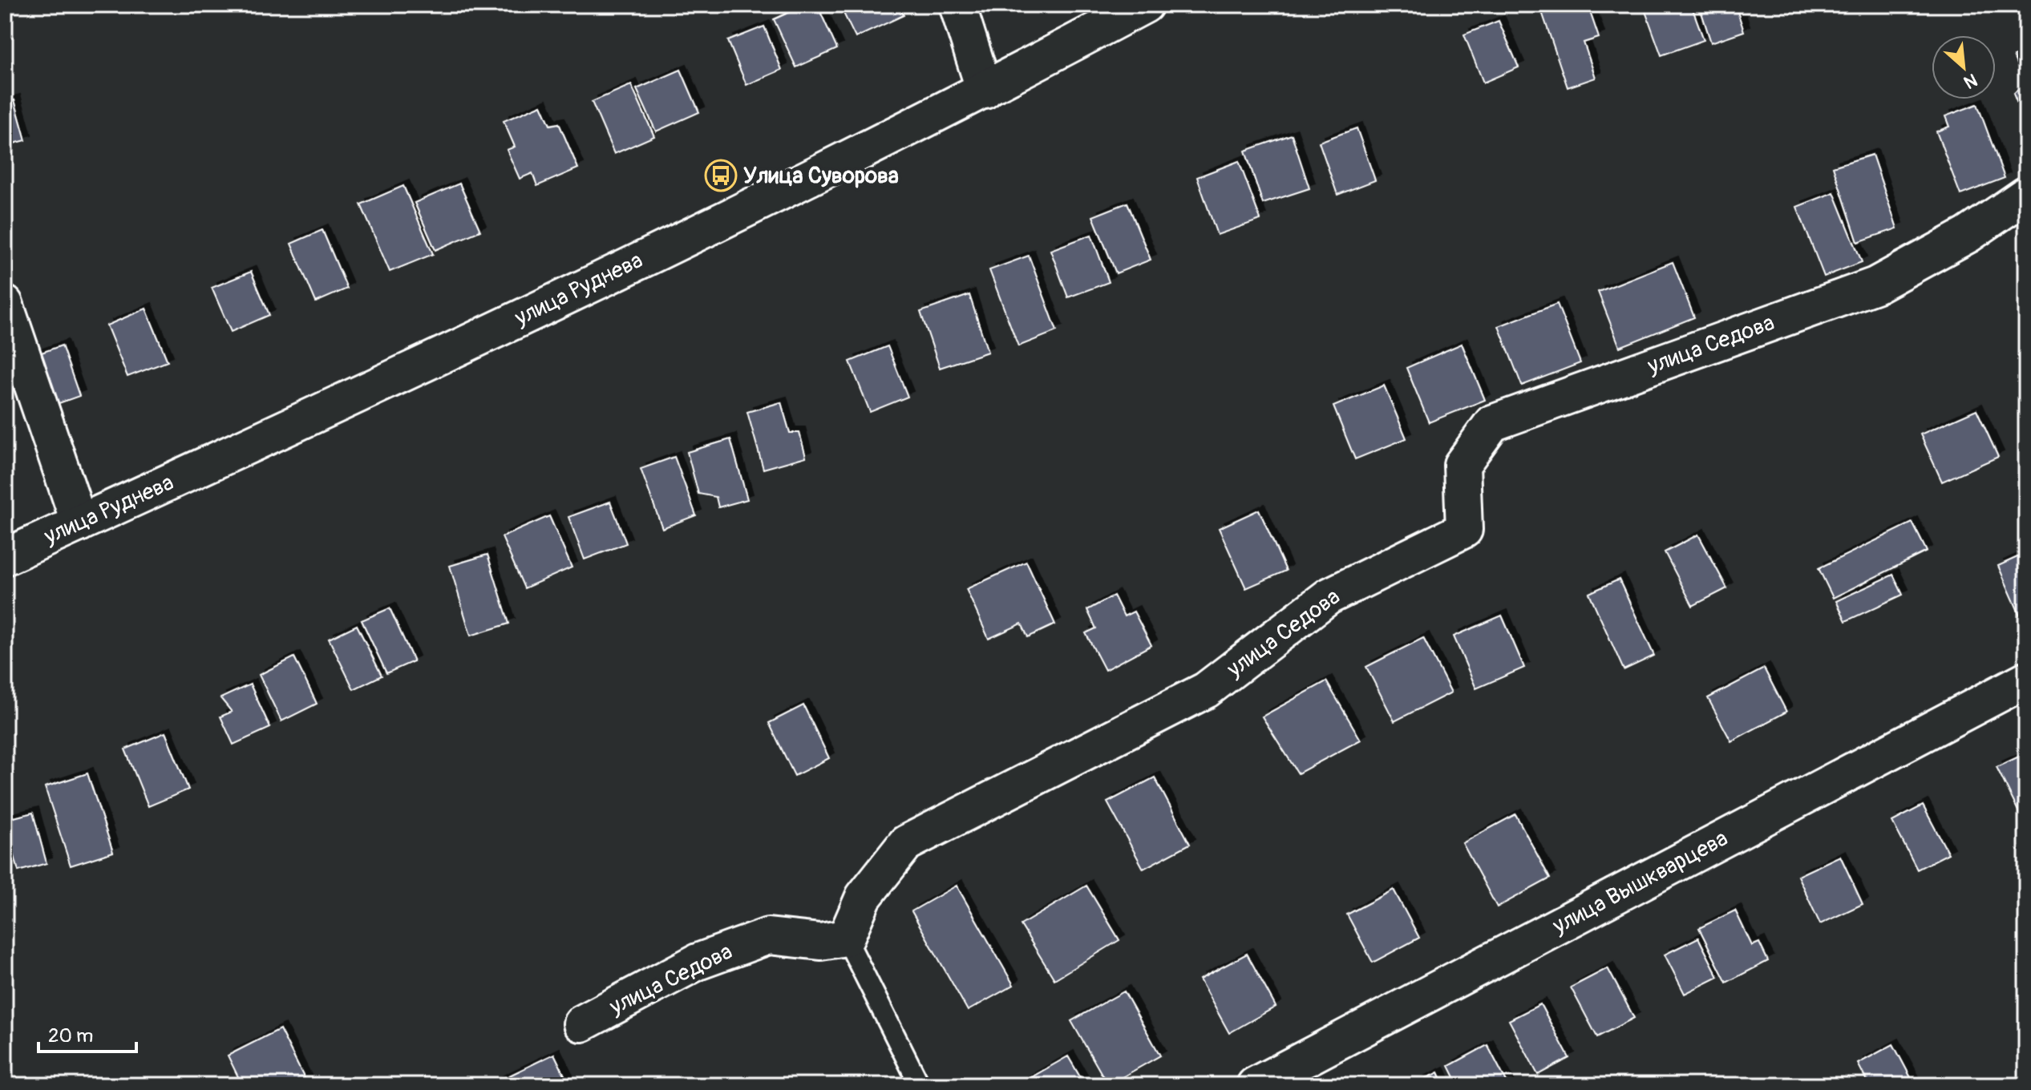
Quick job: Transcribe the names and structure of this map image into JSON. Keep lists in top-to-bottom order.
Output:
{
  "streets": {
    "street": ["улица Руднева", "улица Седова", "улица Вышкварцева"]
  },
  "places": {
    "bus stop": ["Улица Суворова"]
  },
  "scale_bar": "20 m",
  "north": "bottom right"
}
